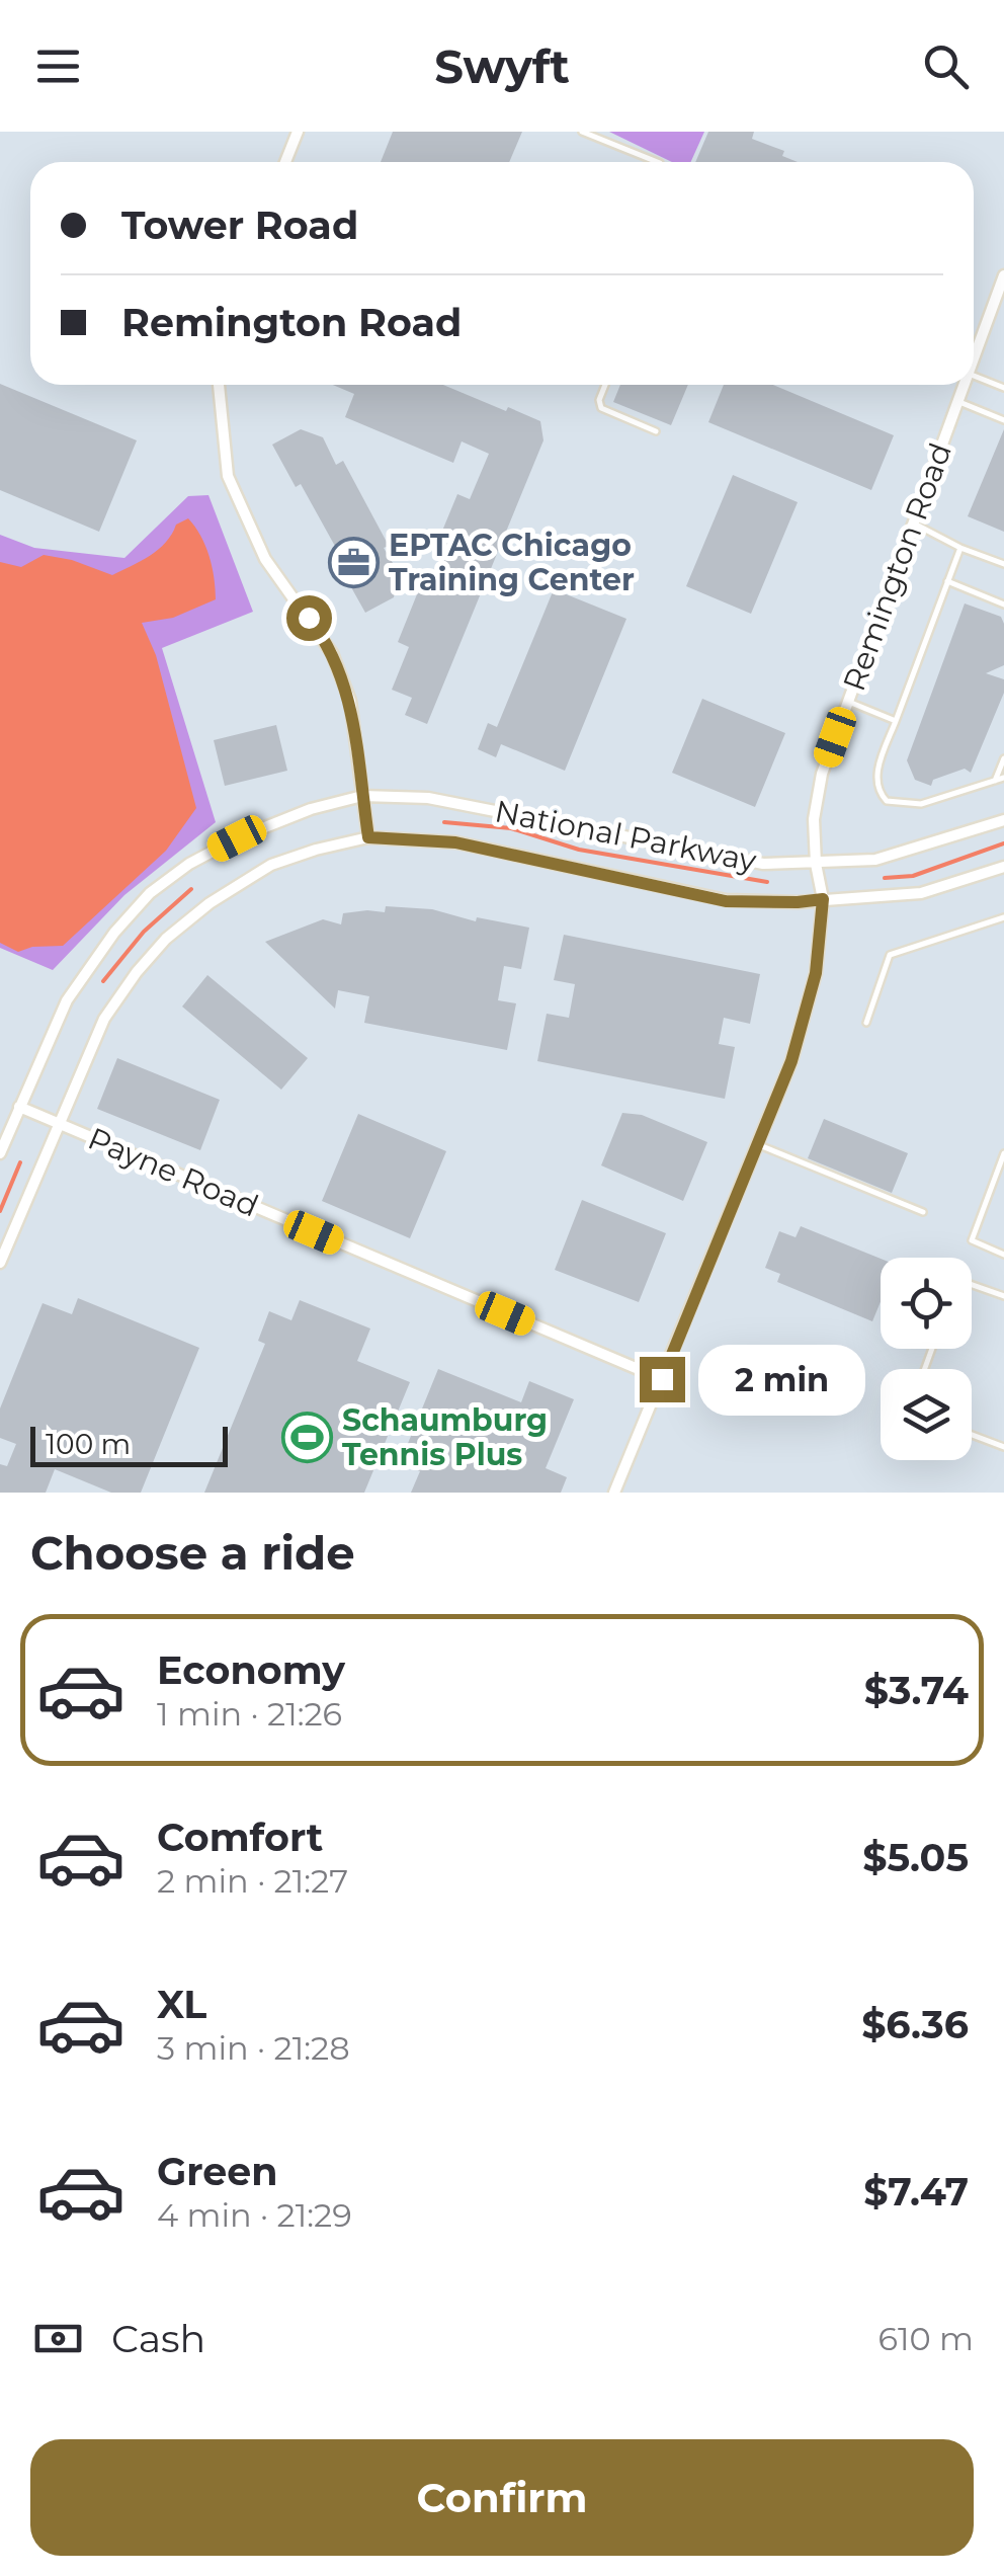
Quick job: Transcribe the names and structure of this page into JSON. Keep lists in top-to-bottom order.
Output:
{
  "streets": {
    "street": ["Remington Road", "National Parkway", "Payne Road"]
  },
  "crossings": [
    ["Remington Road", "National Parkway"],
    ["Remington Road", "Payne Road"],
    ["National Parkway", "Payne Road"]
  ],
  "places": {
    "office": ["EPTAC Chicago Training Center"],
    "sports": ["Schaumburg Tennis Plus"]
  },
  "scale_bar": "100 m",
  "page": {
    "header": "Swyft",
    "banner": ["Tower Road", "Remington Road"],
    "bubble": "2 min",
    "scale": "100 m",
    "heading": "Choose a ride",
    "list": [
      {
        "name": "Economy",
        "note": "1 min · 21:26",
        "value": "$3.74"
      },
      {
        "name": "Comfort",
        "note": "2 min · 21:27",
        "value": "$5.05"
      },
      {
        "name": "XL",
        "note": "3 min · 21:28",
        "value": "$6.36"
      },
      {
        "name": "Green",
        "note": "4 min · 21:29",
        "value": "$7.47"
      }
    ],
    "pay": ["Cash", "610 m"],
    "buttons": "Confirm"
  }
}
